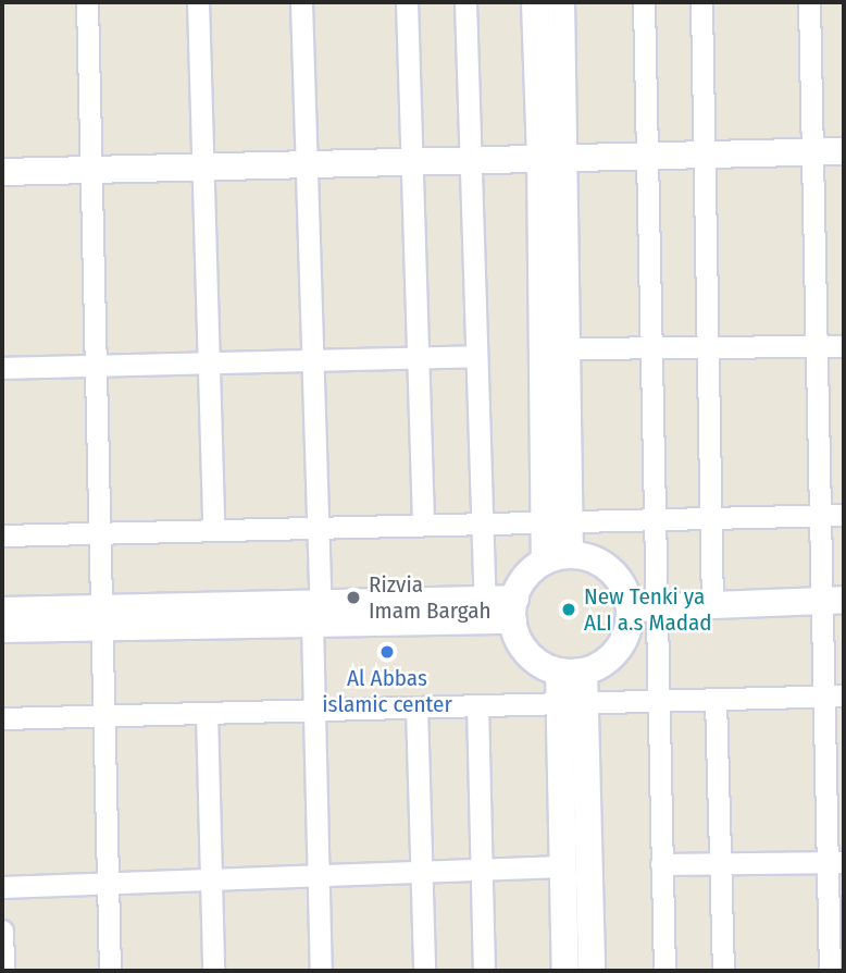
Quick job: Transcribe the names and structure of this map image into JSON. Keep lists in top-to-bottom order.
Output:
{
  "places": ["Rizvia Imam Bargah", "New Tenki ya ALI a.s Madad", "Al Abbas islamic center"]
}
